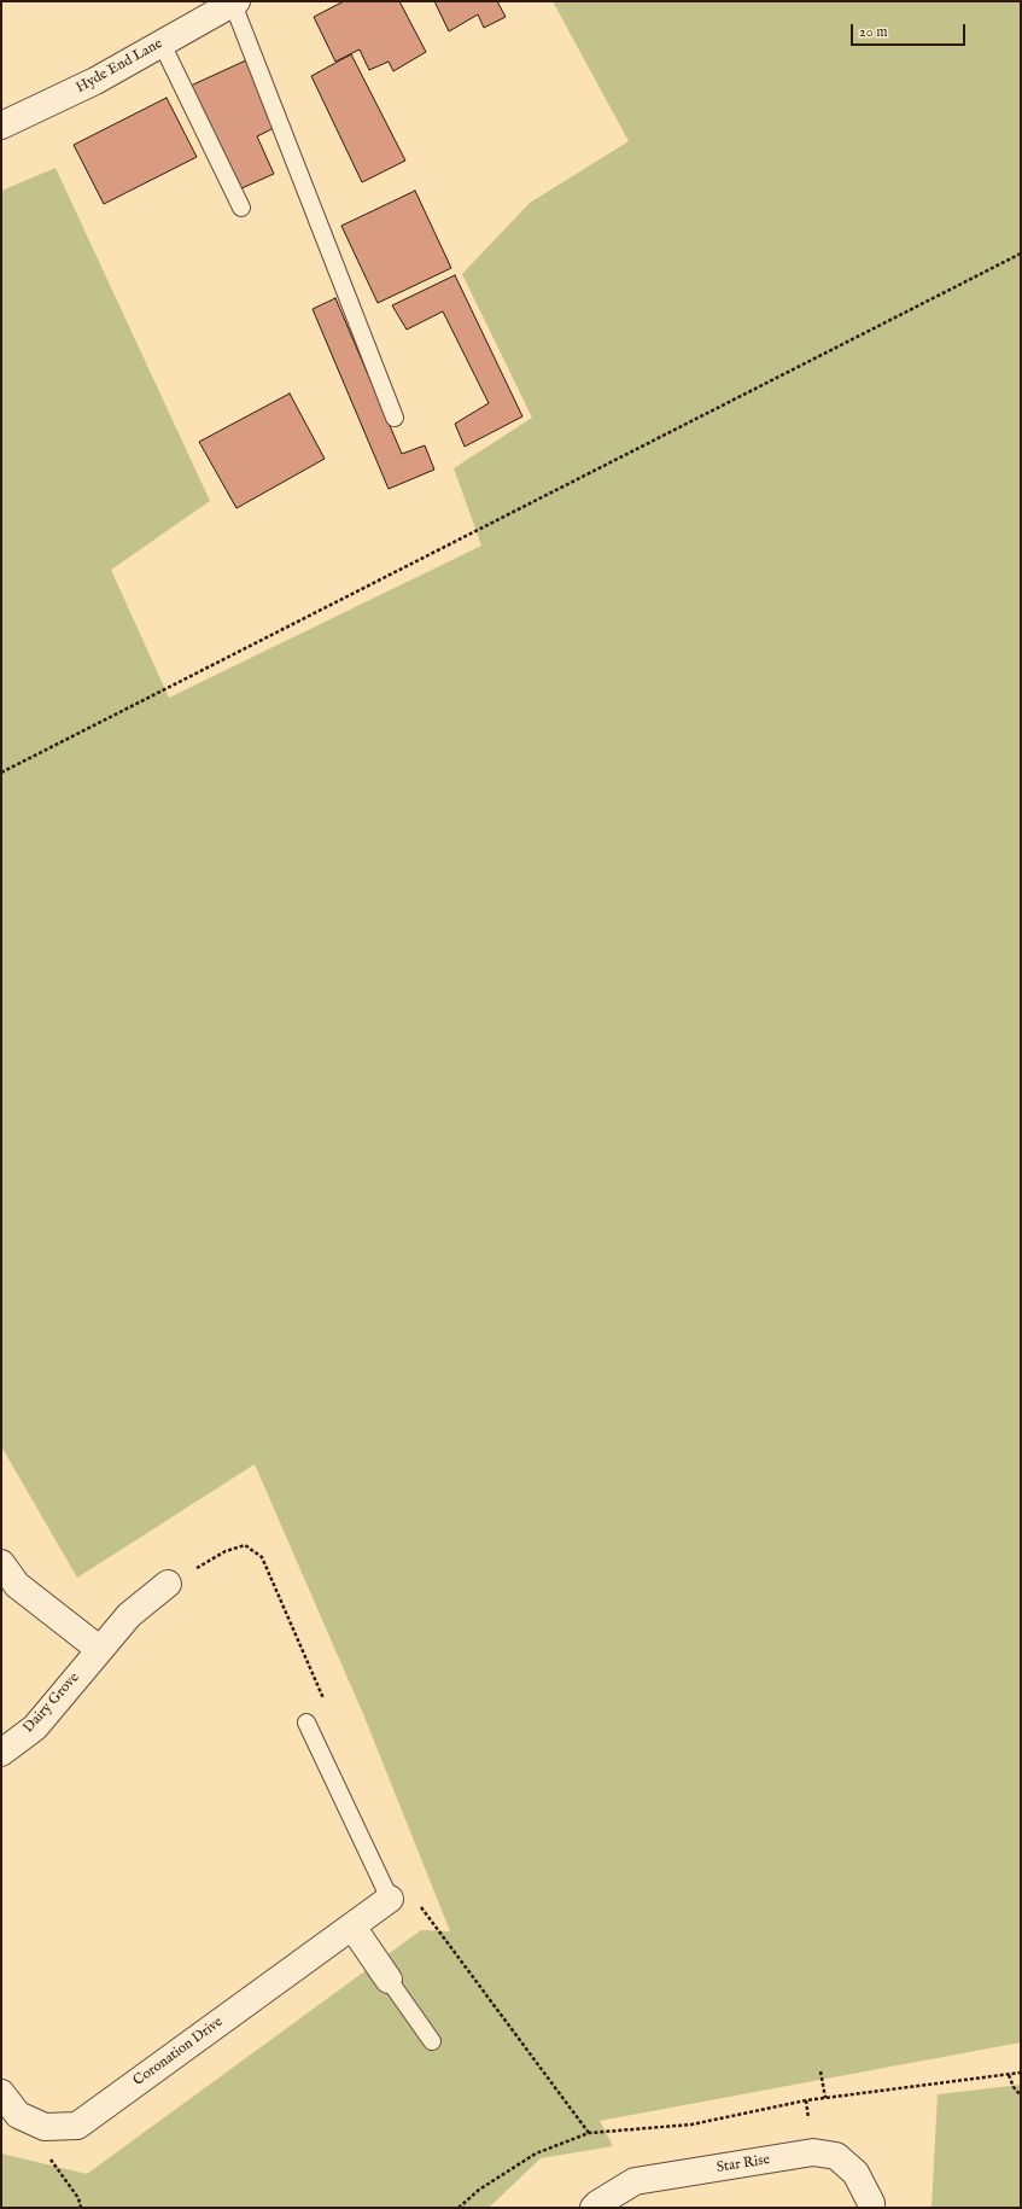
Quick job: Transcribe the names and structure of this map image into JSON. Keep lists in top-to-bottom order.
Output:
{
  "streets": {
    "street": [
      "Hyde End Lane",
      "Dairy Grove",
      "Coronation Drive",
      "Star Rise"
    ]
  },
  "scale_bar": "20 m"
}
